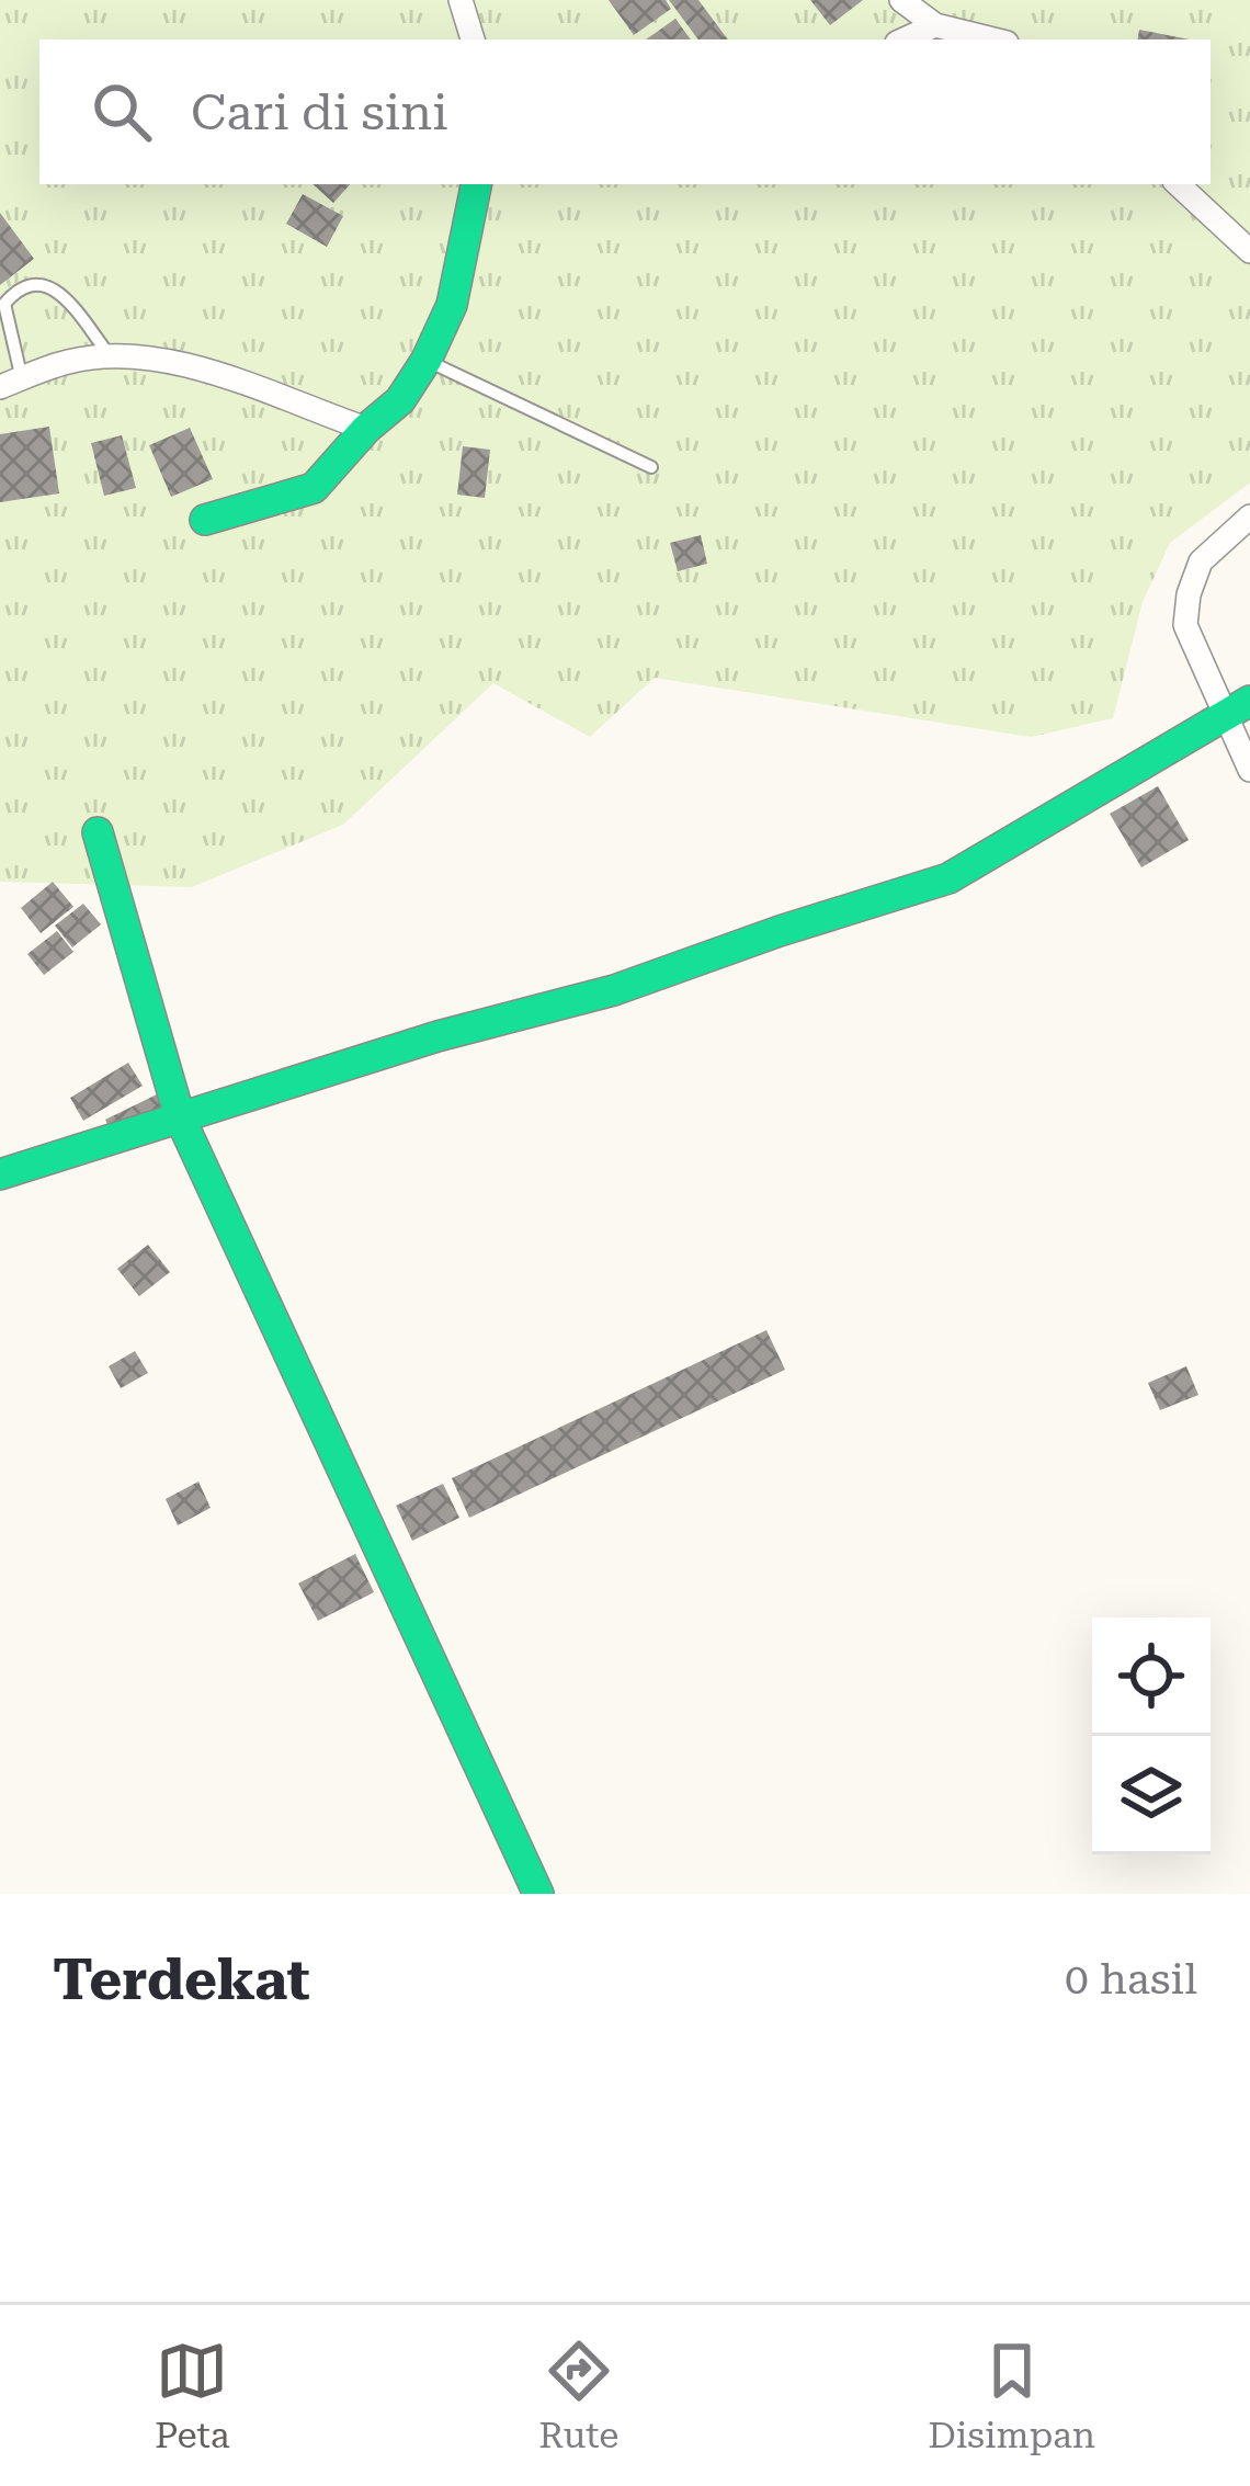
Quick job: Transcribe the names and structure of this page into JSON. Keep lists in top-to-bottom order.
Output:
{
  "page": {
    "search": "Cari di sini",
    "heading": ["Terdekat", "0 hasil"],
    "nav": ["Peta", "Rute", "Disimpan"]
  }
}
